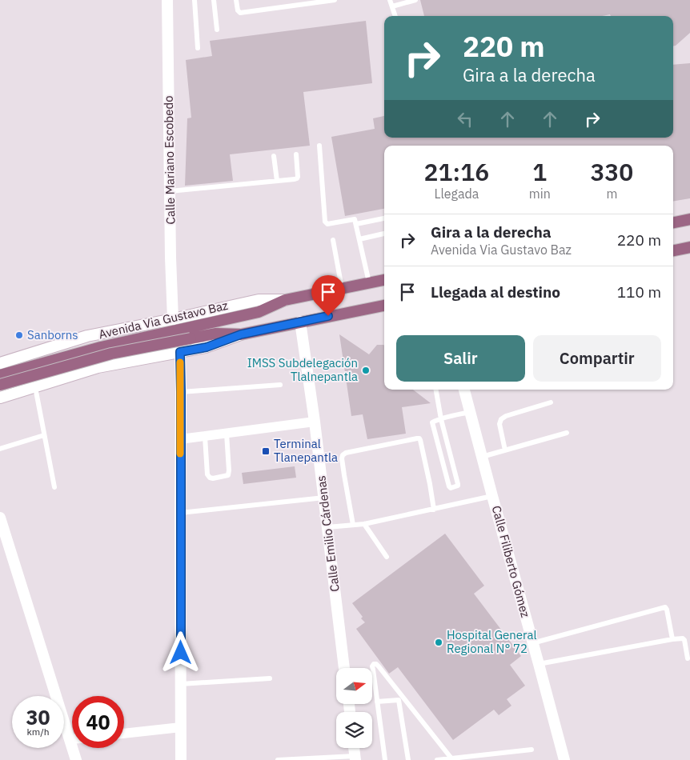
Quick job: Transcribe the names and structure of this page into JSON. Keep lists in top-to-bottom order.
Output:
{
  "streets": {
    "main road": ["Avenida Via Gustavo Baz"],
    "street": ["Calle Mariano Escobedo", "Calle Emilio Cárdenas", "Calle Filiberto Gómez"]
  },
  "crossings": [
    ["Calle Mariano Escobedo", "Avenida Via Gustavo Baz"],
    ["Avenida Via Gustavo Baz", "Calle Emilio Cárdenas"]
  ],
  "places": {
    "other": ["Sanborns", "IMSS Subdelegación Tlalnepantla", "Hospital General Regional N° 72"],
    "transit": ["Terminal Tlanepantla"]
  },
  "north": "right",
  "page": {
    "turn": ["220 m", "Gira a la derecha"],
    "eta": [
      "21:16",
      "Llegada",
      "1",
      "min",
      "330",
      "m"
    ],
    "list": [
      {
        "name": "Gira a la derecha",
        "note": "Avenida Via Gustavo Baz",
        "value": "220 m"
      },
      {
        "name": "Llegada al destino",
        "value": "110 m"
      }
    ],
    "buttons": ["Salir", "Compartir"],
    "speed": "30 km/h",
    "limit": "40"
  }
}
